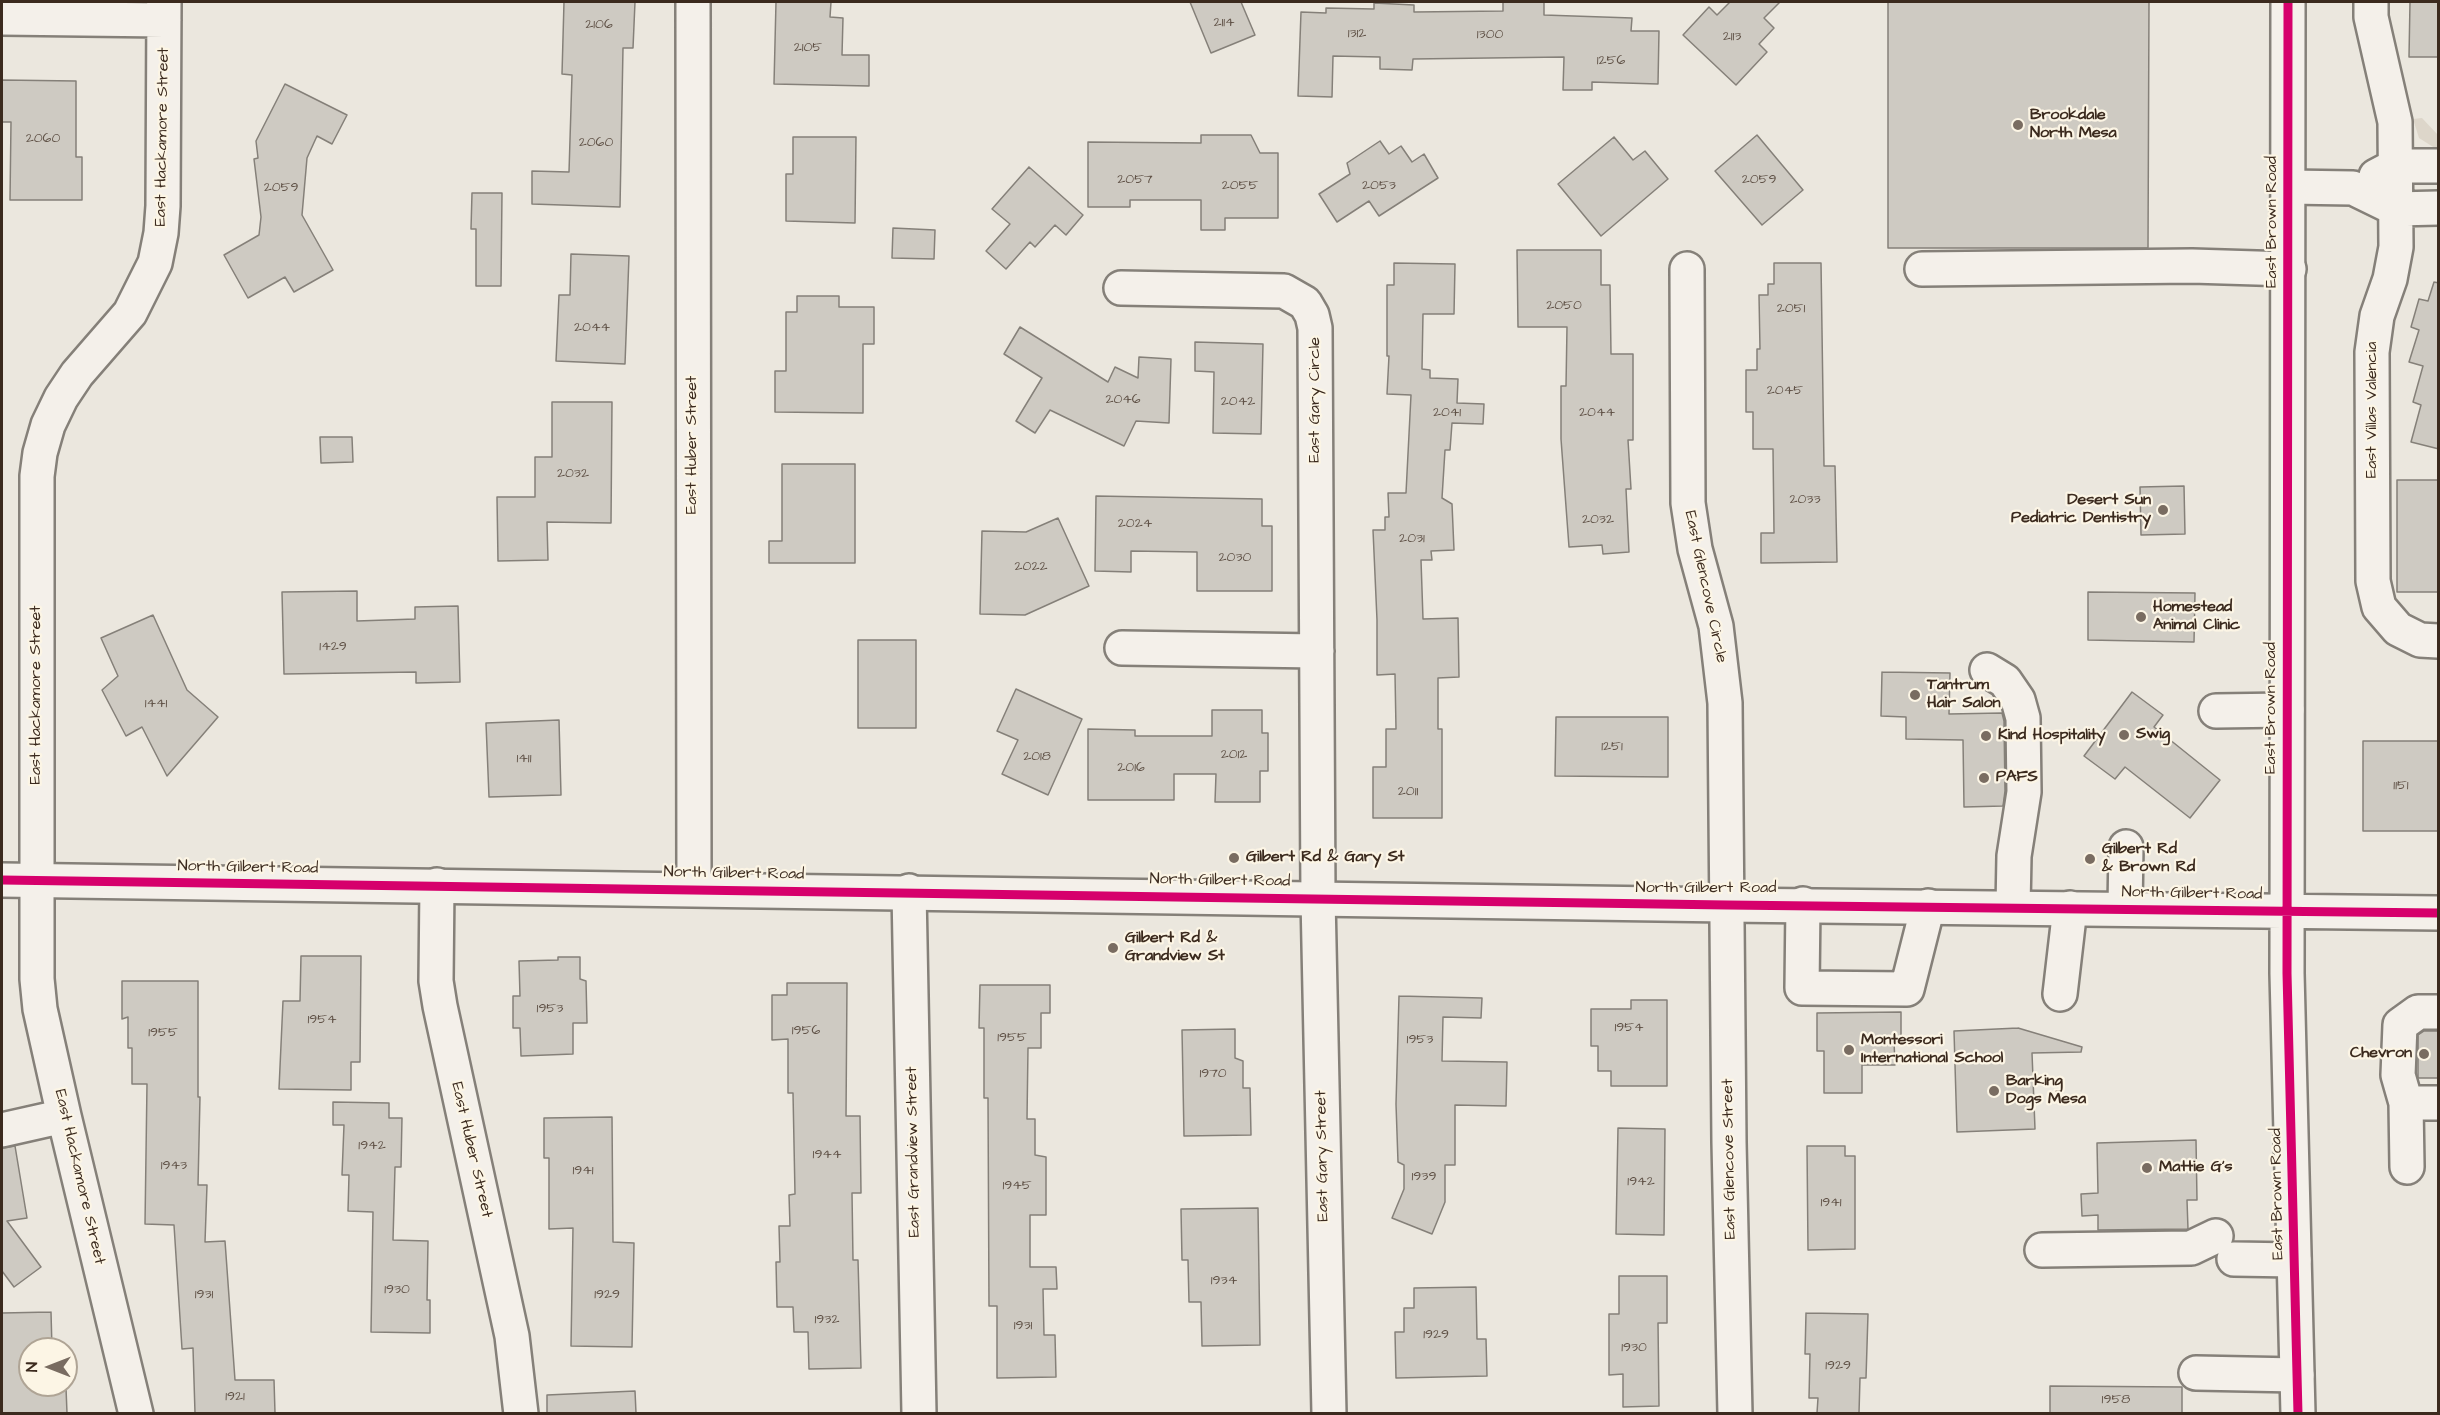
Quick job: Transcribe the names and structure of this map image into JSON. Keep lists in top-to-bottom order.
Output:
{
  "streets": {
    "street": [
      "East Hackamore Street",
      "East Brown Road",
      "East Gary Circle",
      "East Villas Valencia",
      "East Huber Street",
      "East Glencove Circle",
      "North Gilbert Road",
      "East Grandview Street",
      "East Gary Street",
      "East Glencove Street"
    ]
  },
  "crossings": [
    ["East Hackamore Street", "North Gilbert Road"],
    ["East Brown Road", "North Gilbert Road"],
    ["East Gary Circle", "North Gilbert Road"],
    ["East Gary Circle", "East Gary Street"],
    ["East Huber Street", "North Gilbert Road"],
    ["East Glencove Circle", "North Gilbert Road"],
    ["East Glencove Circle", "East Glencove Street"],
    ["North Gilbert Road", "East Grandview Street"],
    ["North Gilbert Road", "East Gary Street"],
    ["North Gilbert Road", "East Glencove Street"]
  ],
  "places": [
    "Brookdale North Mesa",
    "Desert Sun Pediatric Dentistry",
    "Homestead Animal Clinic",
    "Tantrum Hair Salon",
    "Swig",
    "Kind Hospitality",
    "PAFS",
    "Gilbert Rd & Gary St",
    "Gilbert Rd & Brown Rd",
    "Gilbert Rd & Grandview St",
    "Montessori International School",
    "Chevron",
    "Barking Dogs Mesa",
    "Mattie G's"
  ],
  "house_numbers": [
    "2114",
    "2106",
    "1312",
    "1300",
    "2113",
    "2105",
    "1256",
    "2060",
    "2060",
    "2057",
    "2059",
    "2055",
    "2053",
    "2059",
    "2050",
    "2051",
    "2044",
    "2045",
    "2046",
    "2042",
    "2041",
    "2044",
    "2032",
    "2033",
    "2032",
    "2024",
    "2031",
    "2030",
    "2022",
    "1429",
    "1441",
    "1251",
    "2012",
    "2018",
    "1411",
    "2016",
    "1151",
    "2011",
    "1953",
    "1954",
    "1954",
    "1956",
    "1955",
    "1955",
    "1953",
    "1970",
    "1942",
    "1944",
    "1943",
    "1941",
    "1939",
    "1942",
    "1945",
    "1941",
    "1934",
    "1930",
    "1931",
    "1929",
    "1932",
    "1931",
    "1929",
    "1930",
    "1929",
    "1921",
    "1958"
  ],
  "north": "left"
}
